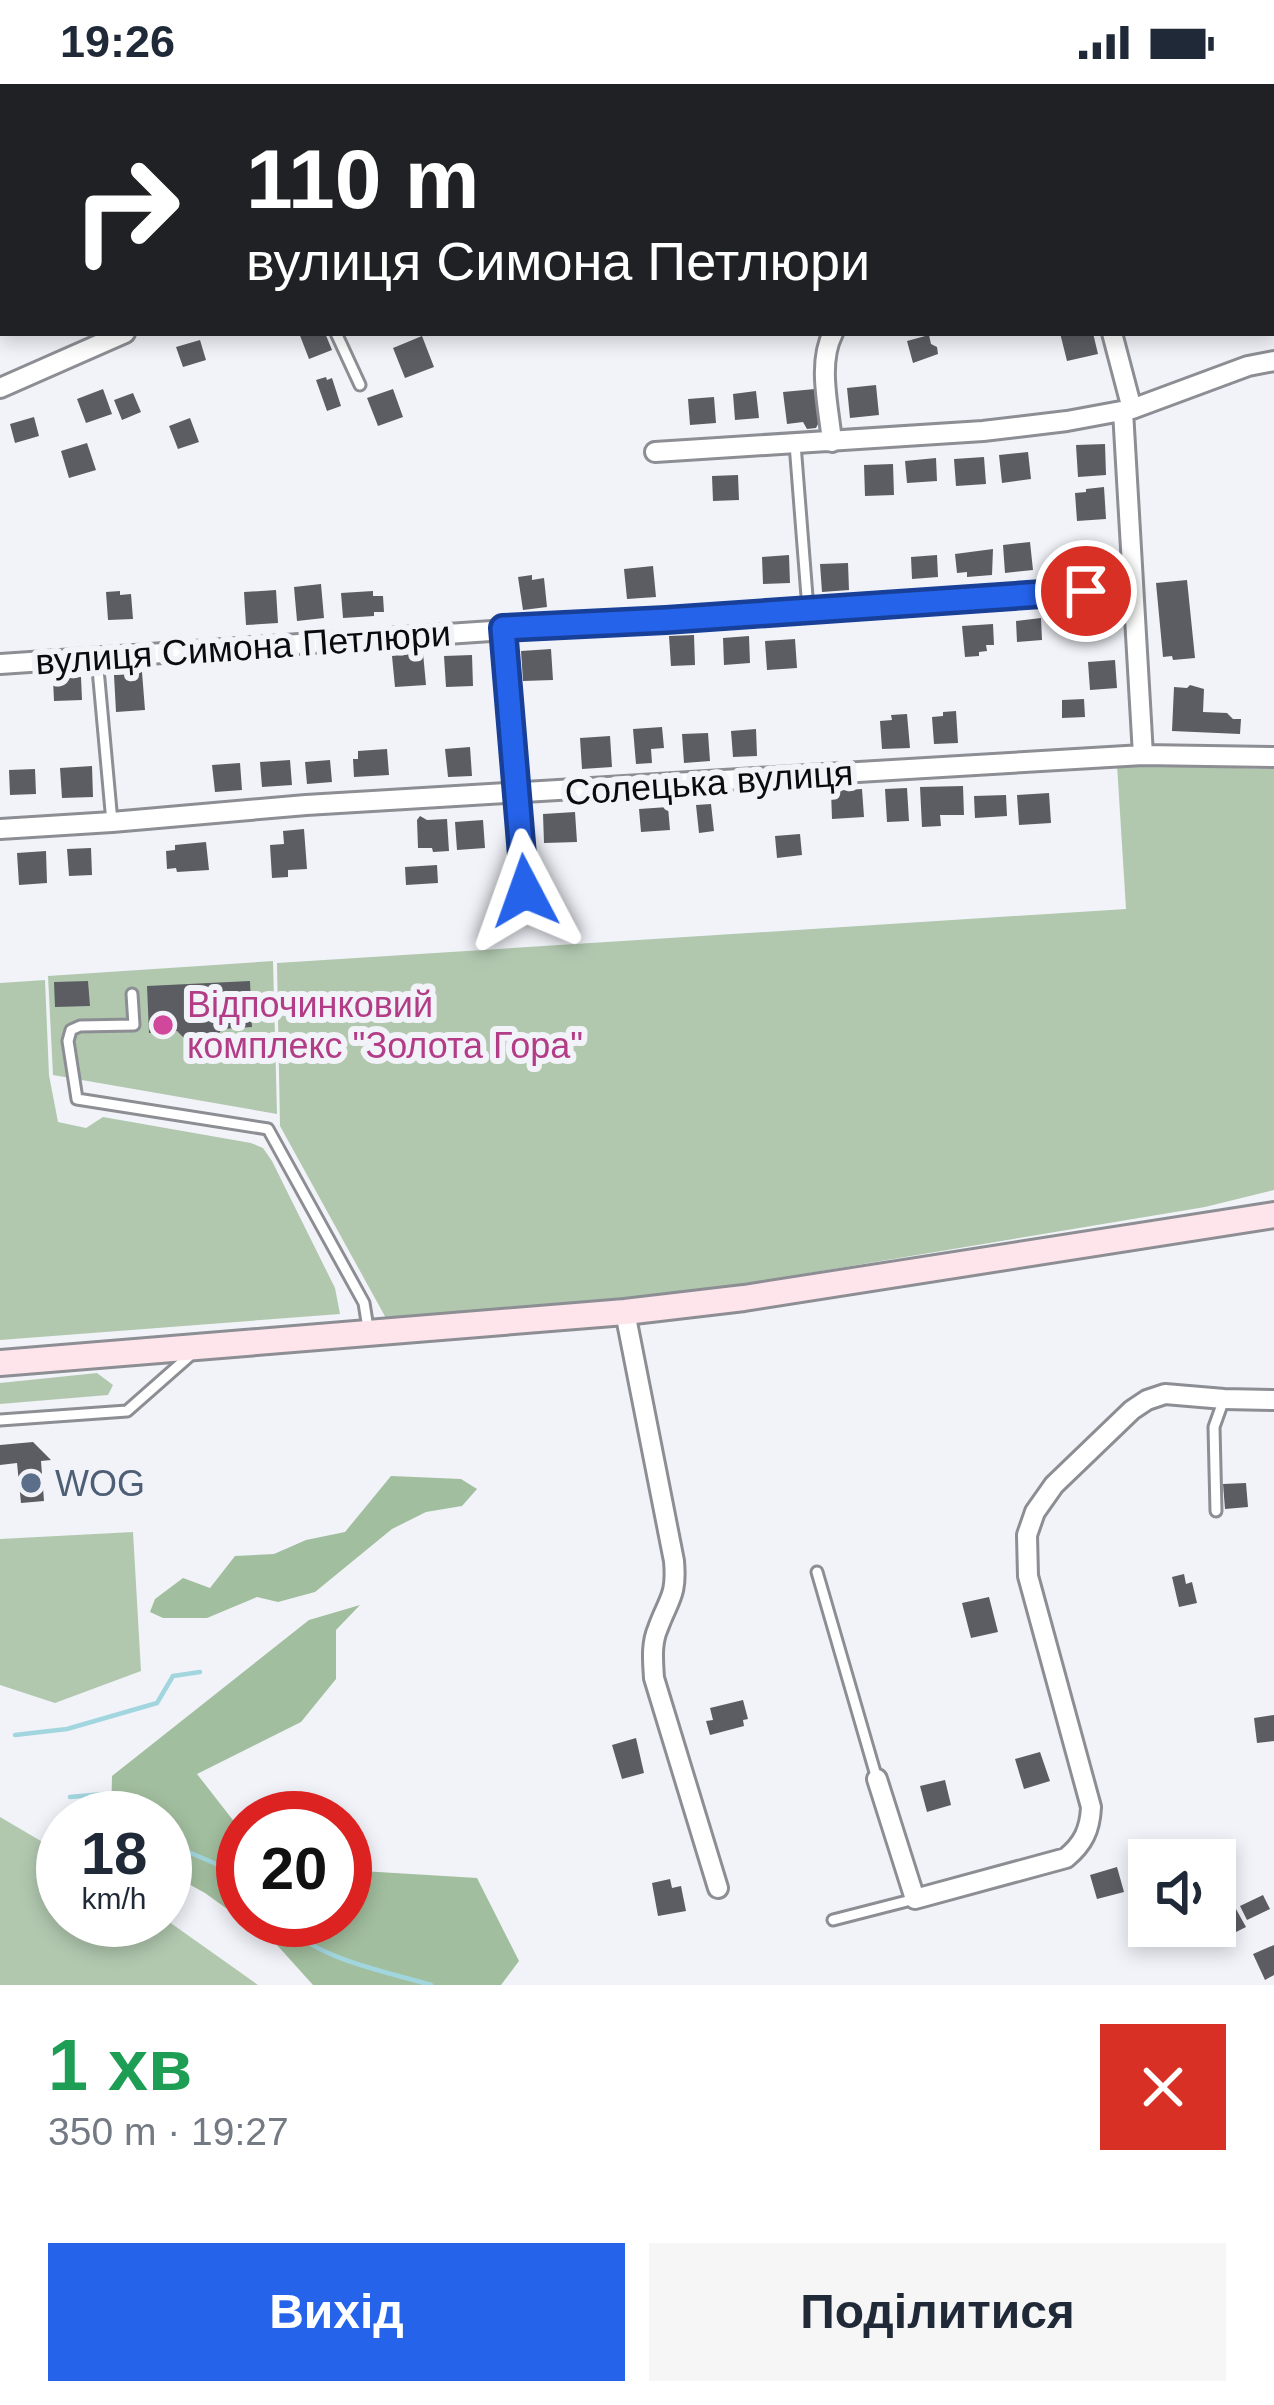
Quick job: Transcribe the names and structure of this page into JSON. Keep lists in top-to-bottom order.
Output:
{
  "streets": {
    "street": ["вулиця Симона Петлюри", "Солецька вулиця"]
  },
  "places": ["Відпочинковий комплекс \"Золота Гора\"", "WOG"],
  "page": {
    "status": "19:26",
    "turn": ["110 m", "вулиця Симона Петлюри"],
    "speed": "18 km/h",
    "limit": "20",
    "heading": ["1 хв", "350 m · 19:27"],
    "buttons": ["Вихід", "Поділитися"]
  }
}
